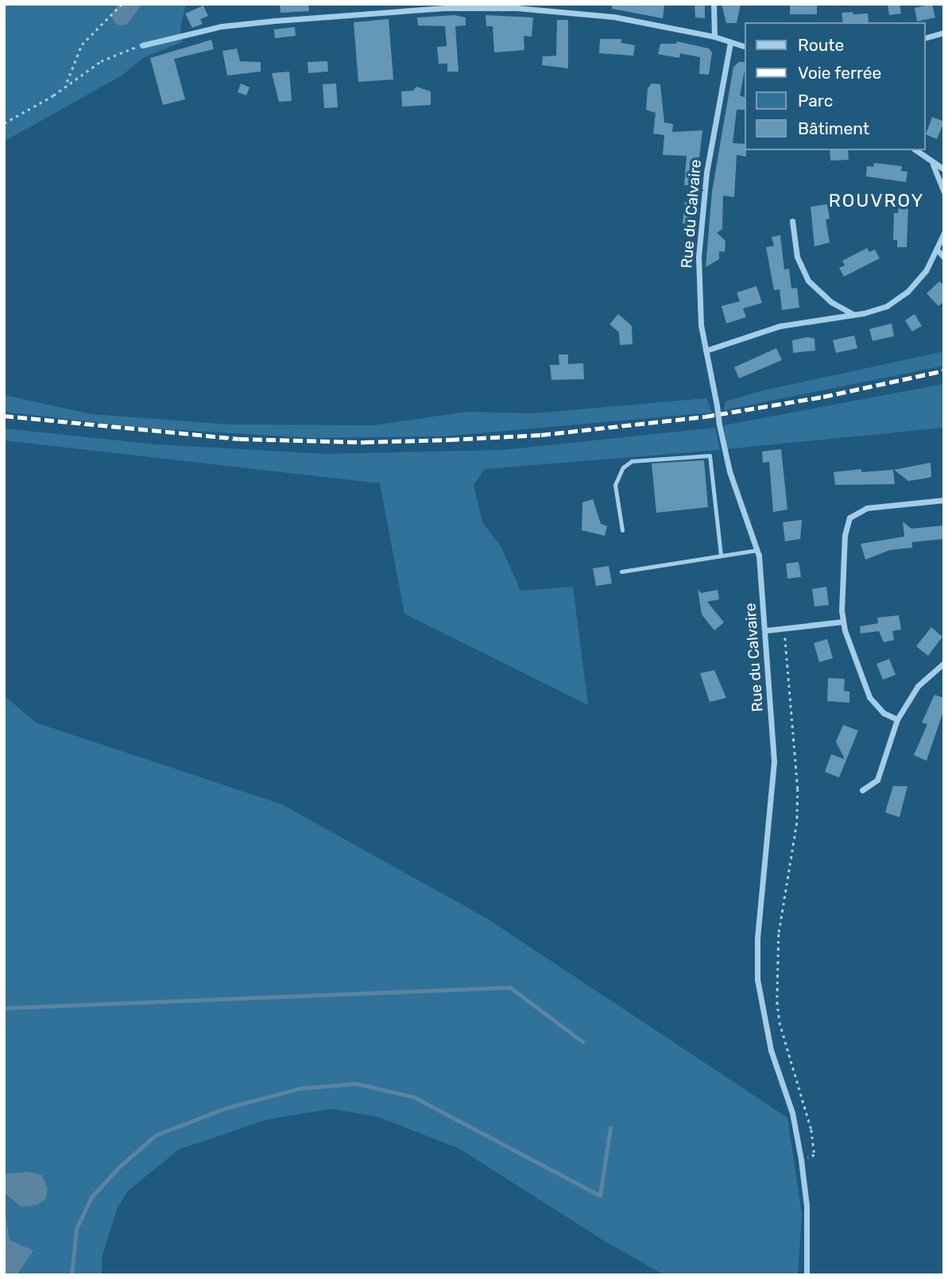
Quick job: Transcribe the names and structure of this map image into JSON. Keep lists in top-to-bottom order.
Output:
{
  "streets": {
    "street": ["Rue du Calvaire"]
  },
  "districts": ["ROUVROY"],
  "legend": [
    "Route",
    "Voie ferrée",
    "Parc",
    "Bâtiment"
  ]
}
